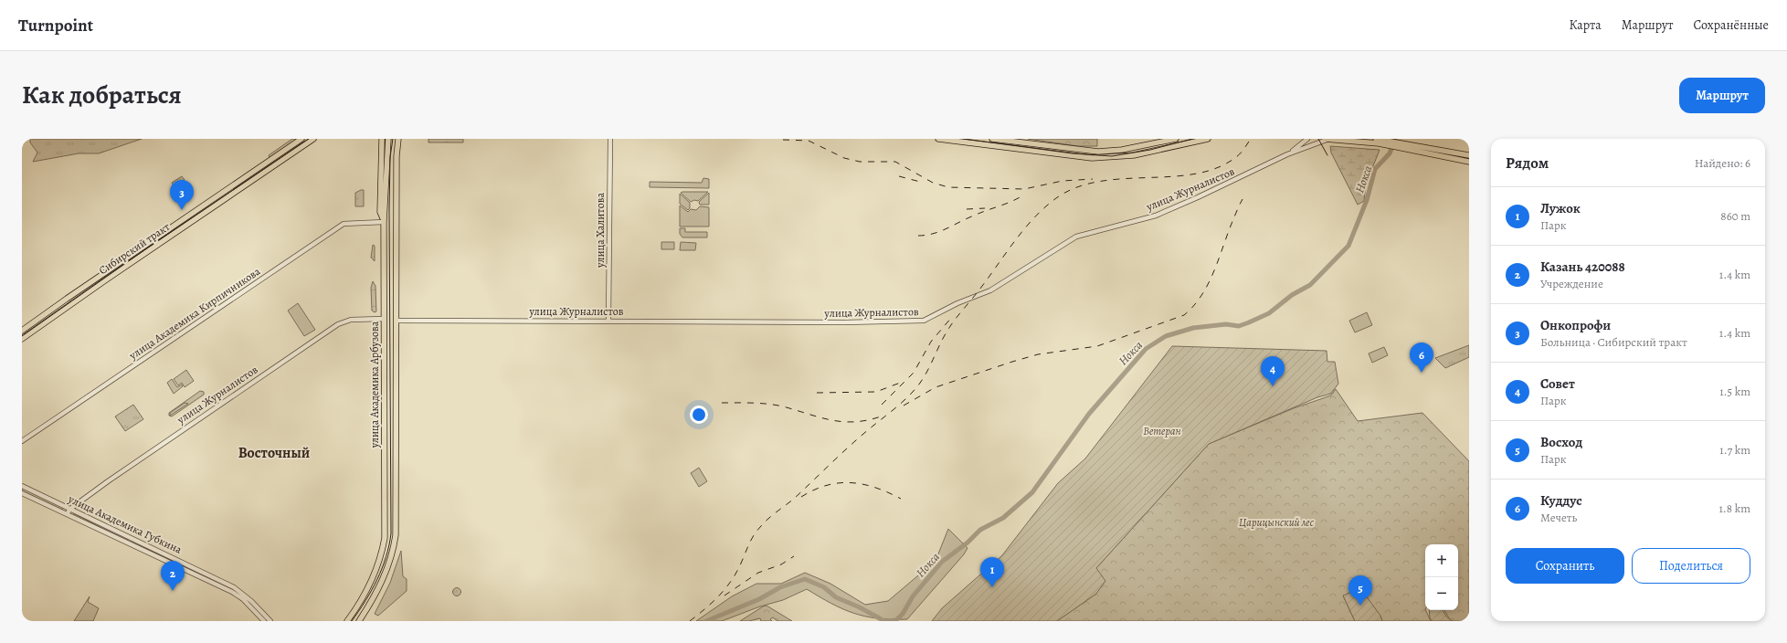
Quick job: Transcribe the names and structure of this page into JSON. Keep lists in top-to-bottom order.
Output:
{
  "streets": {
    "main road": ["Сибирский тракт", "улица Академика Арбузова"],
    "street": [
      "улица Журналистов",
      "улица Халитова",
      "улица Академика Кирпичникова",
      "улица Академика Губкина"
    ]
  },
  "crossings": [
    ["улица Журналистов", "улица Халитова"],
    ["улица Журналистов", "улица Академика Арбузова"],
    ["улица Журналистов", "улица Академика Губкина"],
    ["улица Академика Кирпичникова", "улица Академика Арбузова"]
  ],
  "districts": ["Восточный"],
  "water": ["Нокса"],
  "parks": ["Ветеран", "Царицынский лес"],
  "page": {
    "header": "Turnpoint",
    "nav": ["Карта", "Маршрут", "Сохранённые"],
    "title": "Как добраться",
    "buttons": [
      "Маршрут",
      ["Сохранить", "Поделиться"]
    ],
    "heading": ["Рядом", "Найдено: 6"],
    "pins": [
      "3",
      "6",
      "4",
      "1",
      "2",
      "5"
    ],
    "list": [
      {
        "mark": "1",
        "name": "Лужок",
        "note": "Парк",
        "value": "860 m"
      },
      {
        "mark": "2",
        "name": "Казань 420088",
        "note": "Учреждение",
        "value": "1.4 km"
      },
      {
        "mark": "3",
        "name": "Онкопрофи",
        "note": "Больница · Сибирский тракт",
        "value": "1.4 km"
      },
      {
        "mark": "4",
        "name": "Совет",
        "note": "Парк",
        "value": "1.5 km"
      },
      {
        "mark": "5",
        "name": "Восход",
        "note": "Парк",
        "value": "1.7 km"
      },
      {
        "mark": "6",
        "name": "Куддус",
        "note": "Мечеть",
        "value": "1.8 km"
      }
    ],
    "map_buttons": ["+", "−"]
  }
}
